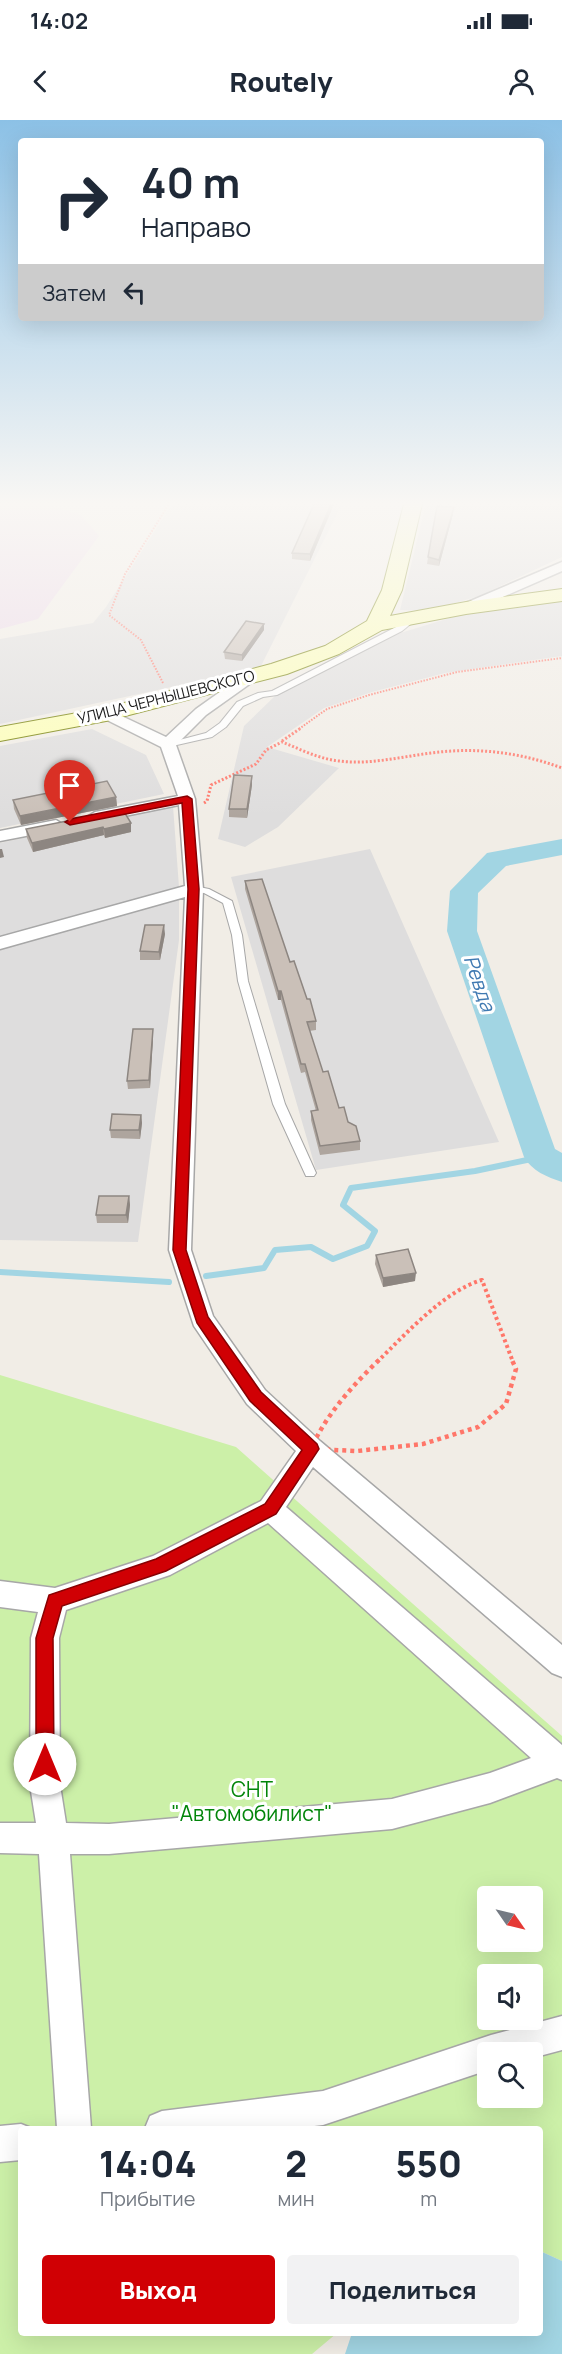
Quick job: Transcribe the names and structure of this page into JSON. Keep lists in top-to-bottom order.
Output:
{
  "streets": {
    "main road": ["УЛИЦА ЧЕРНЫШЕВСКОГО"]
  },
  "water": ["Ревда"],
  "parks": ["СНТ \"Автомобилист\""],
  "north": "bottom right",
  "page": {
    "status": "14:02",
    "header": "Routely",
    "turn": ["40 m", "Направо"],
    "then": "Затем",
    "eta": [
      "14:04",
      "Прибытие",
      "2",
      "мин",
      "550",
      "m"
    ],
    "buttons": ["Выход", "Поделиться"]
  }
}
